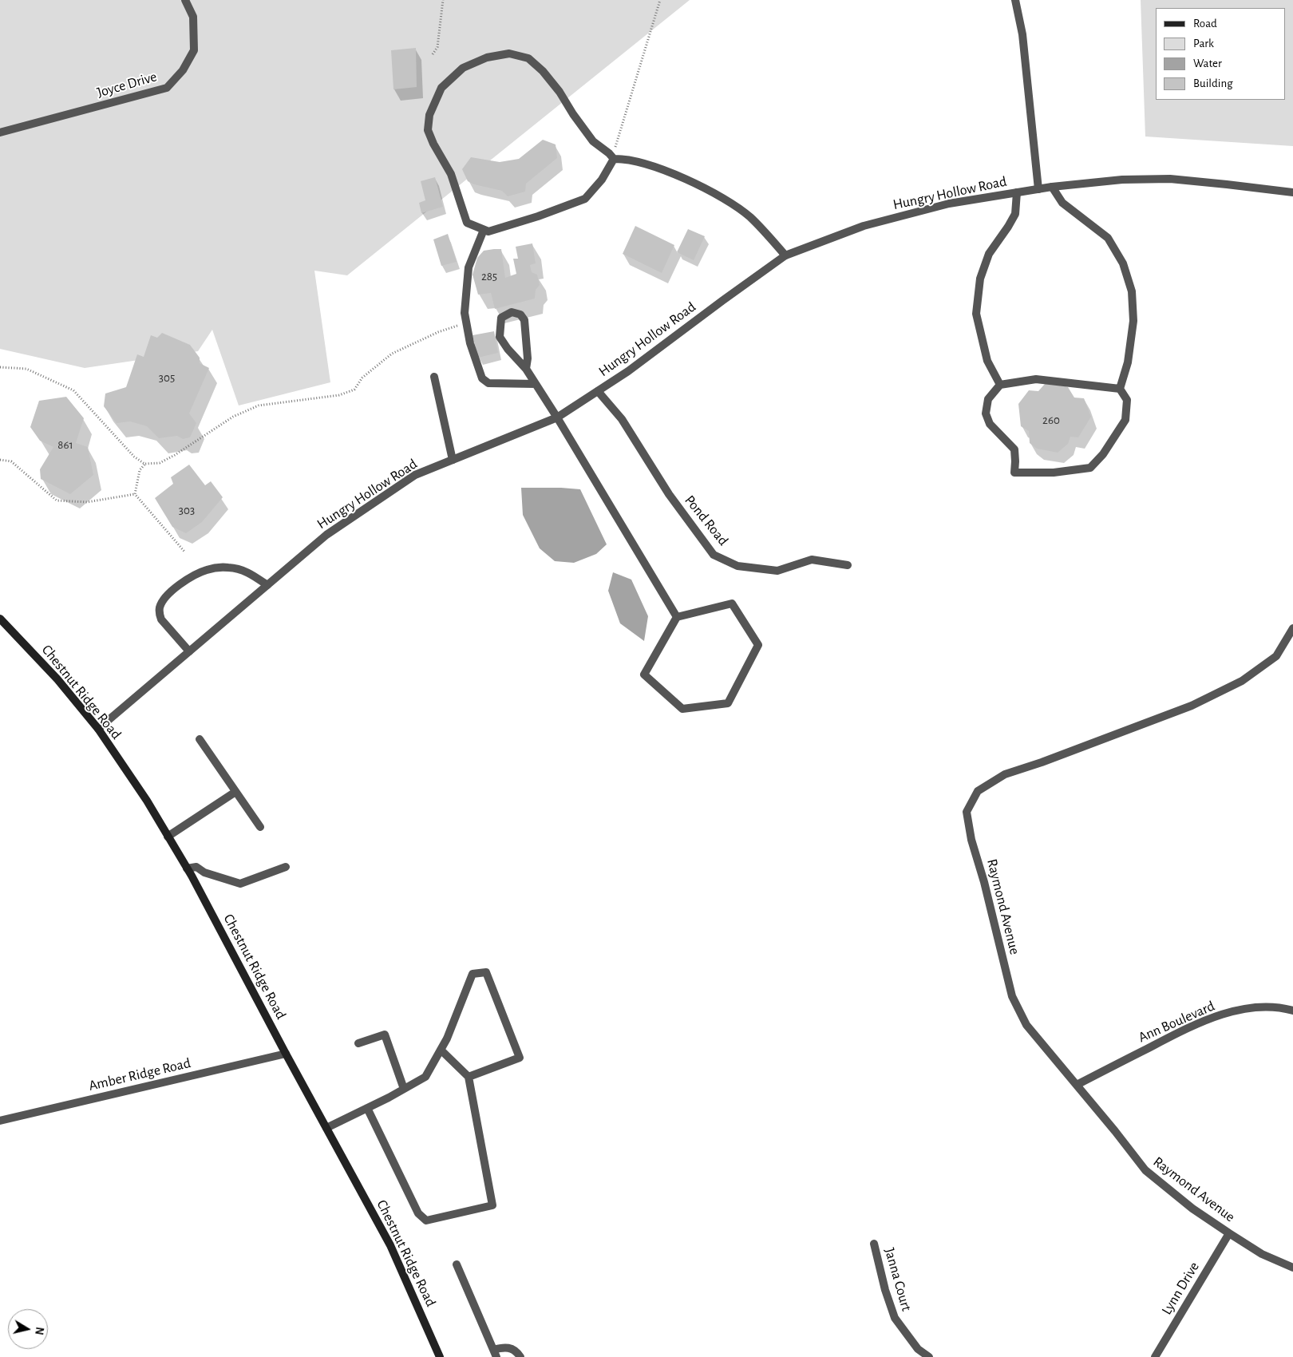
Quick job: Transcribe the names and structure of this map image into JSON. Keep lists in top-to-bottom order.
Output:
{
  "streets": {
    "main road": ["Chestnut Ridge Road"],
    "street": [
      "Joyce Drive",
      "Hungry Hollow Road",
      "Pond Road",
      "Raymond Avenue",
      "Ann Boulevard",
      "Amber Ridge Road",
      "Janna Court",
      "Lynn Drive"
    ]
  },
  "crossings": [
    ["Hungry Hollow Road", "Pond Road"],
    ["Hungry Hollow Road", "Chestnut Ridge Road"],
    ["Chestnut Ridge Road", "Amber Ridge Road"],
    ["Raymond Avenue", "Ann Boulevard"],
    ["Raymond Avenue", "Lynn Drive"]
  ],
  "house_numbers": [
    "285",
    "305",
    "260",
    "861",
    "303"
  ],
  "legend": [
    "Road",
    "Park",
    "Water",
    "Building"
  ],
  "north": "right"
}
